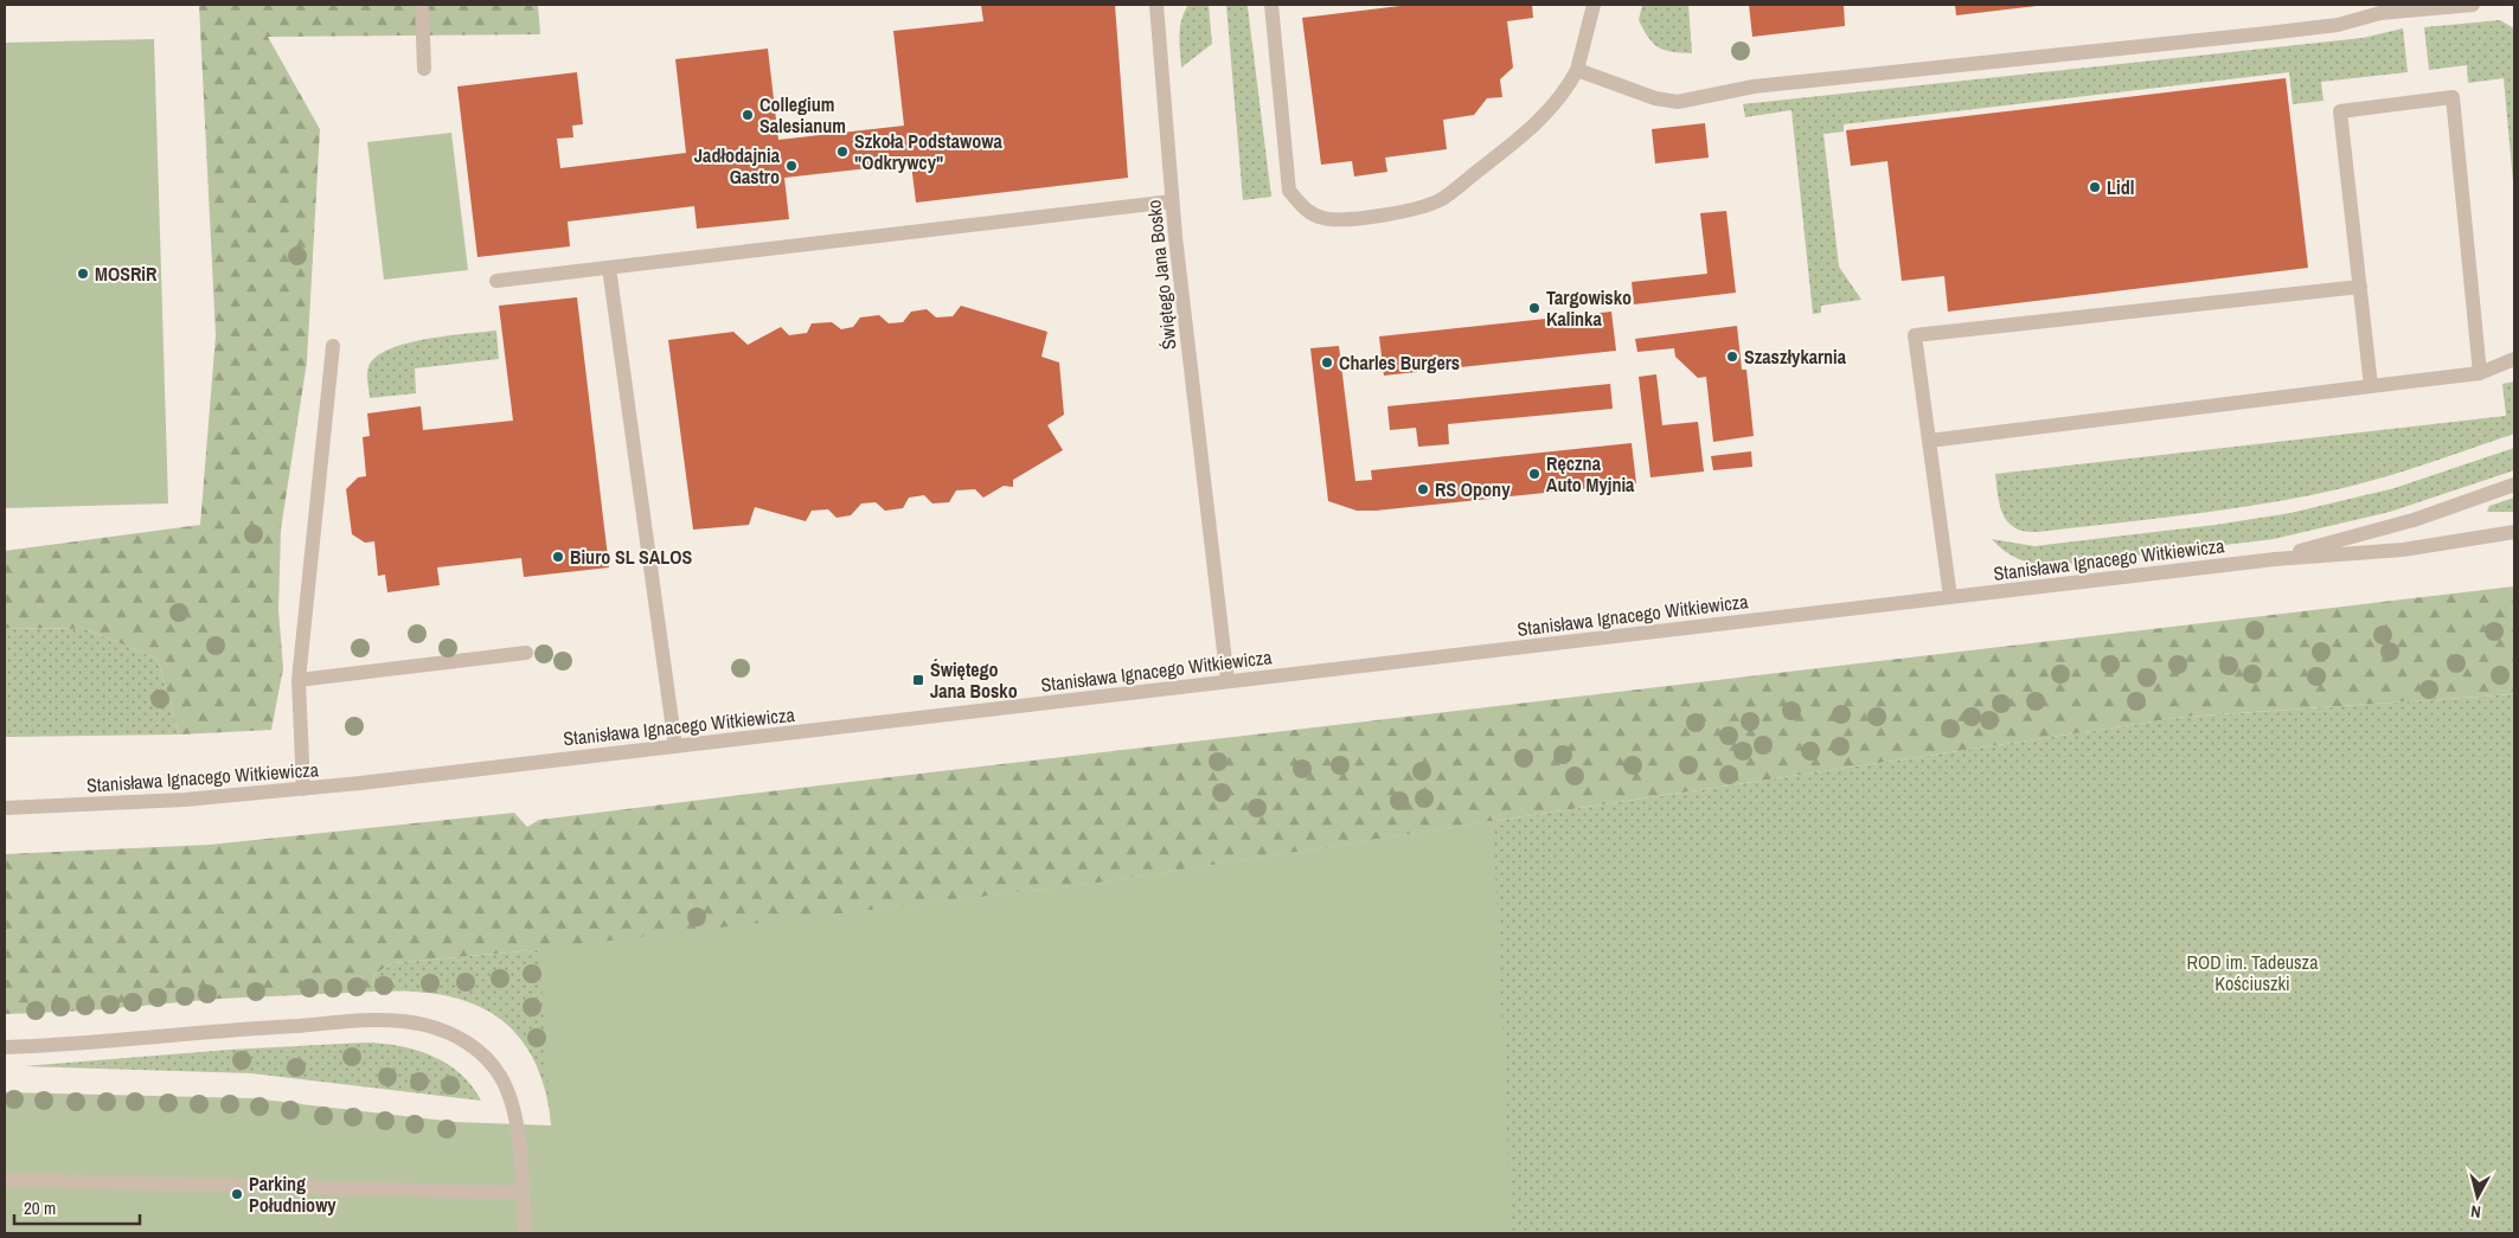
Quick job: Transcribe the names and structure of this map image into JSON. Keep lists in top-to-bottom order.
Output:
{
  "streets": {
    "street": ["Świętego Jana Bosko", "Stanisława Ignacego Witkiewicza"]
  },
  "crossings": [
    ["Świętego Jana Bosko", "Stanisława Ignacego Witkiewicza"]
  ],
  "parks": ["ROD im. Tadeusza Kościuszki"],
  "places": {
    "other": [
      "Collegium Salesianum",
      "Szkoła Podstawowa \"Odkrywcy\"",
      "Jadłodajnia Gastro",
      "Lidl",
      "MOSRiR",
      "Targowisko Kalinka",
      "Szaszłykarnia",
      "Charles Burgers",
      "Ręczna Auto Myjnia",
      "RS Opony",
      "Biuro SL SALOS",
      "Parking Południowy"
    ],
    "transit": ["Świętego Jana Bosko"]
  },
  "scale_bar": "20 m",
  "north": "bottom"
}
